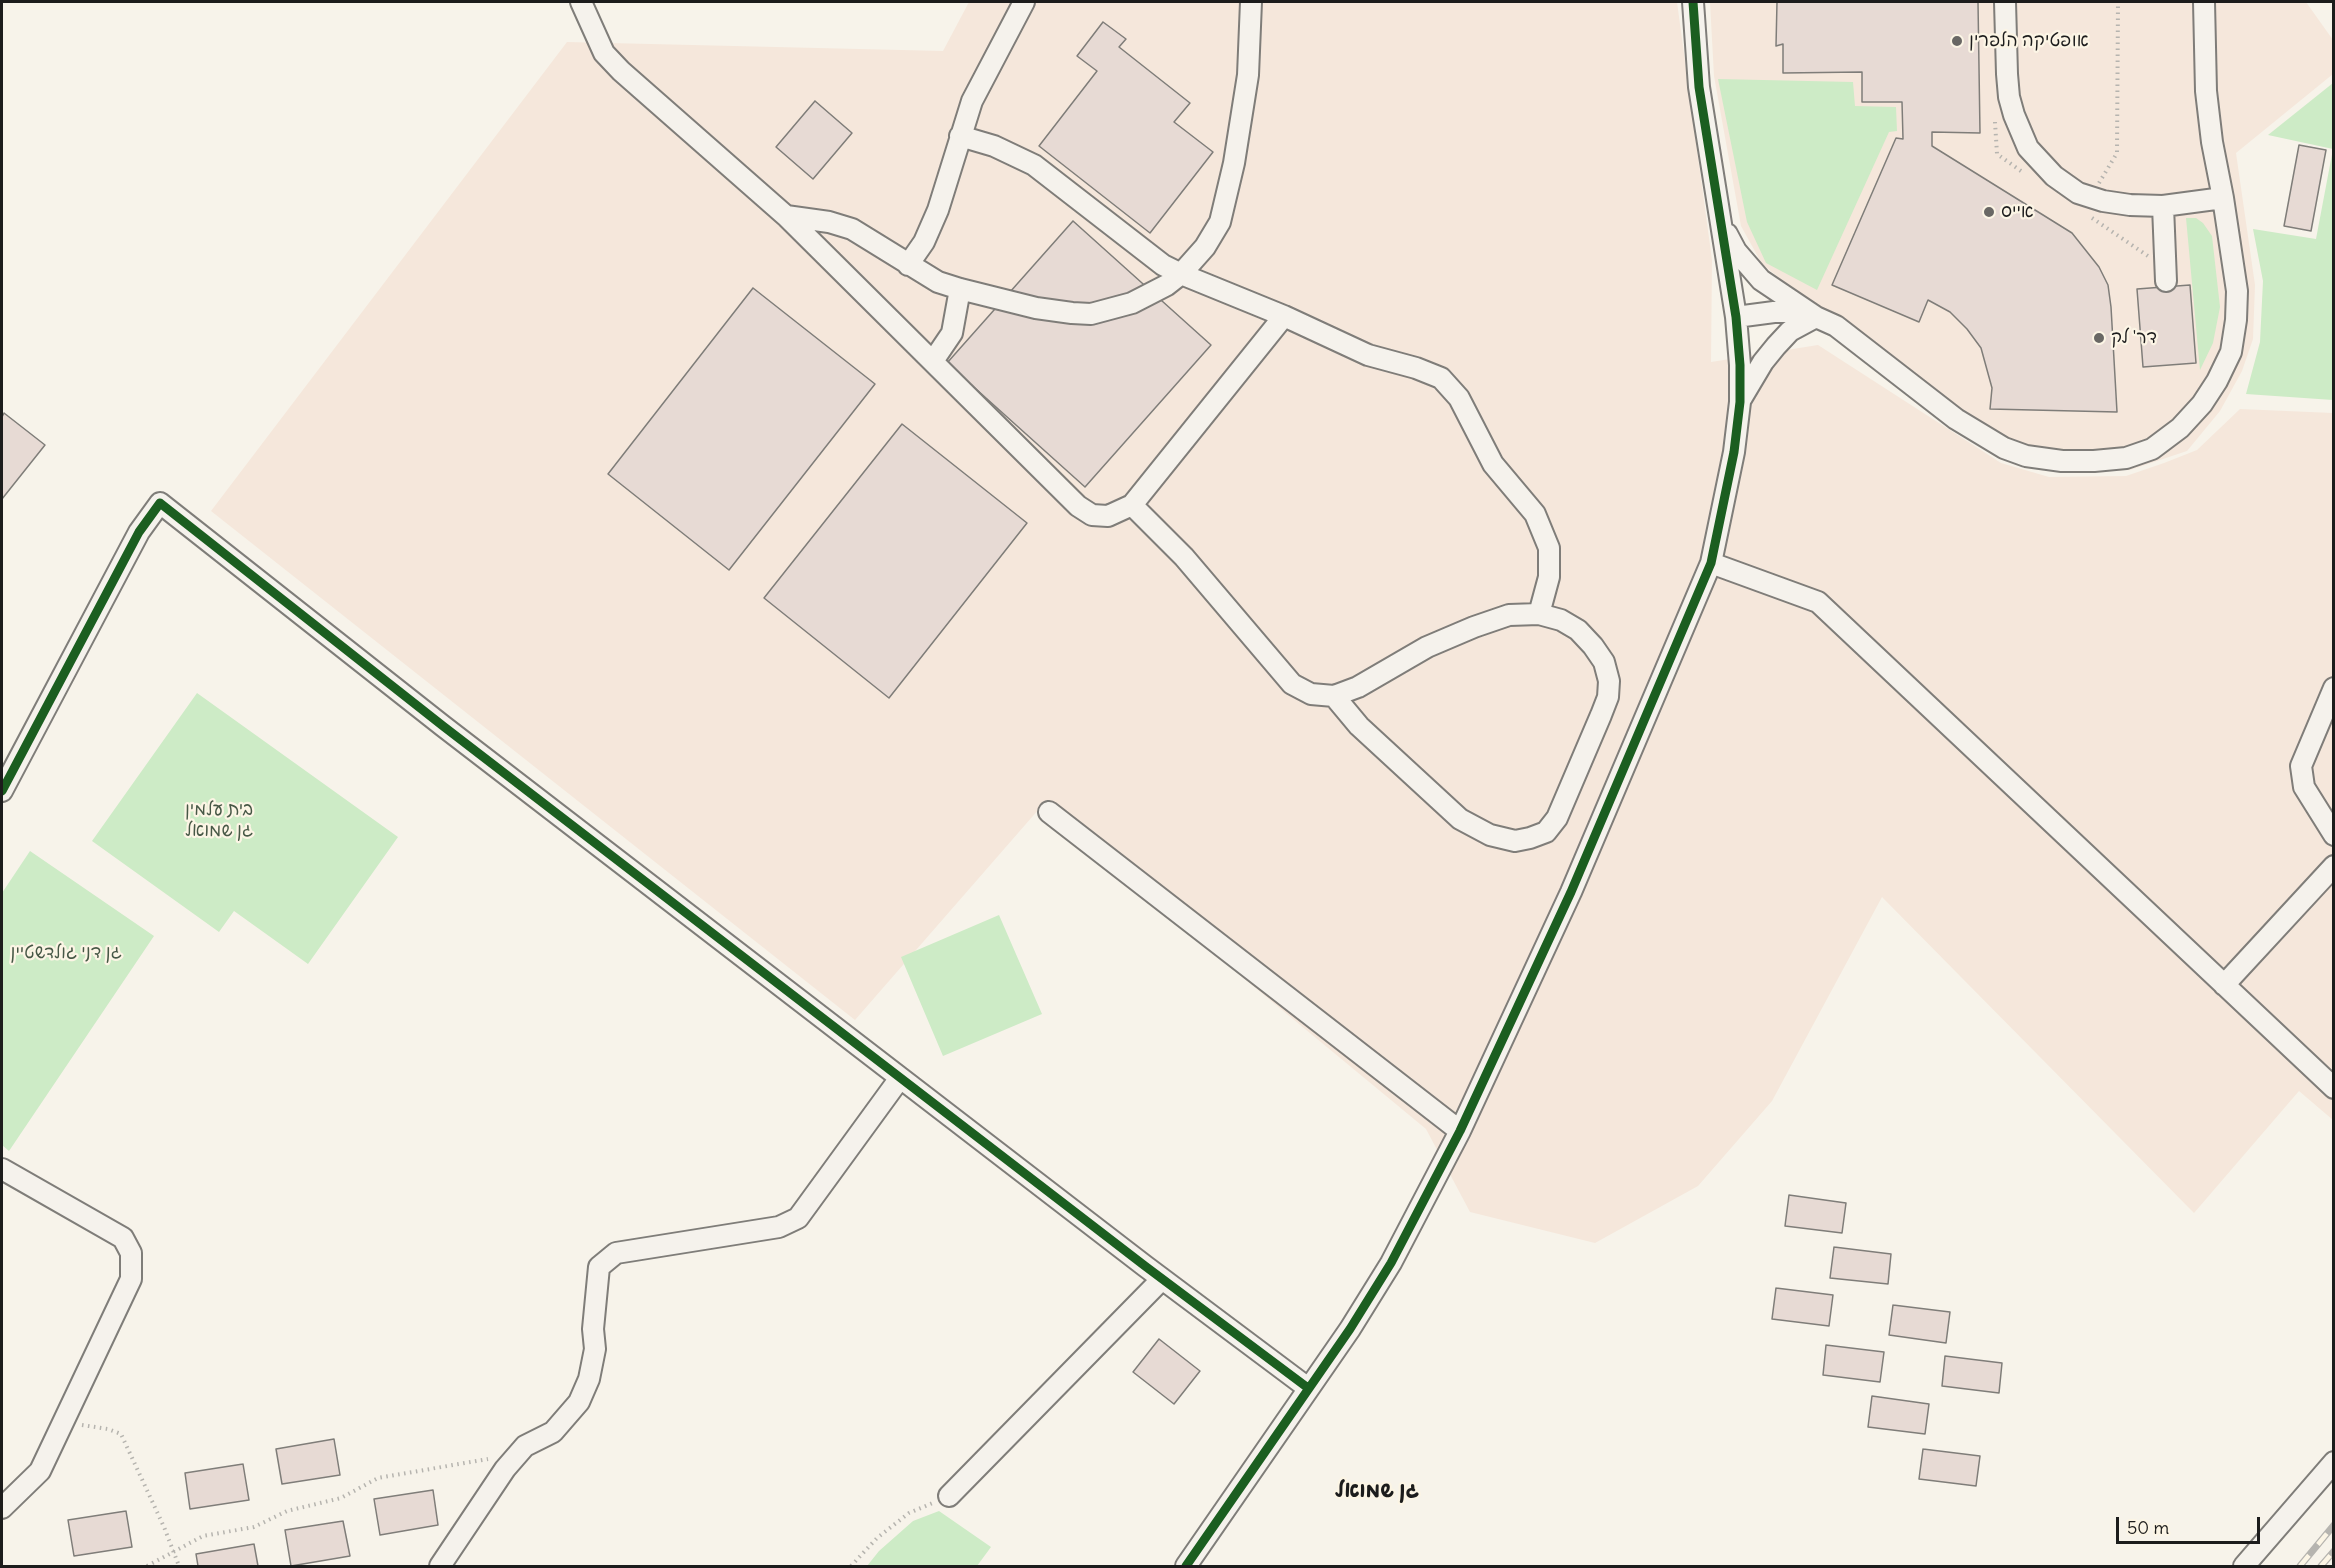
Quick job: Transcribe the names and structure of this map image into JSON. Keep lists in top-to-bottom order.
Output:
{
  "districts": ["גן שמואל"],
  "parks": ["בית עלמין גן שמואל", "גן דני גולדשטיין"],
  "places": ["אופטיקה הלפרין", "אייס", "דר' לק"],
  "scale_bar": "50 m"
}
